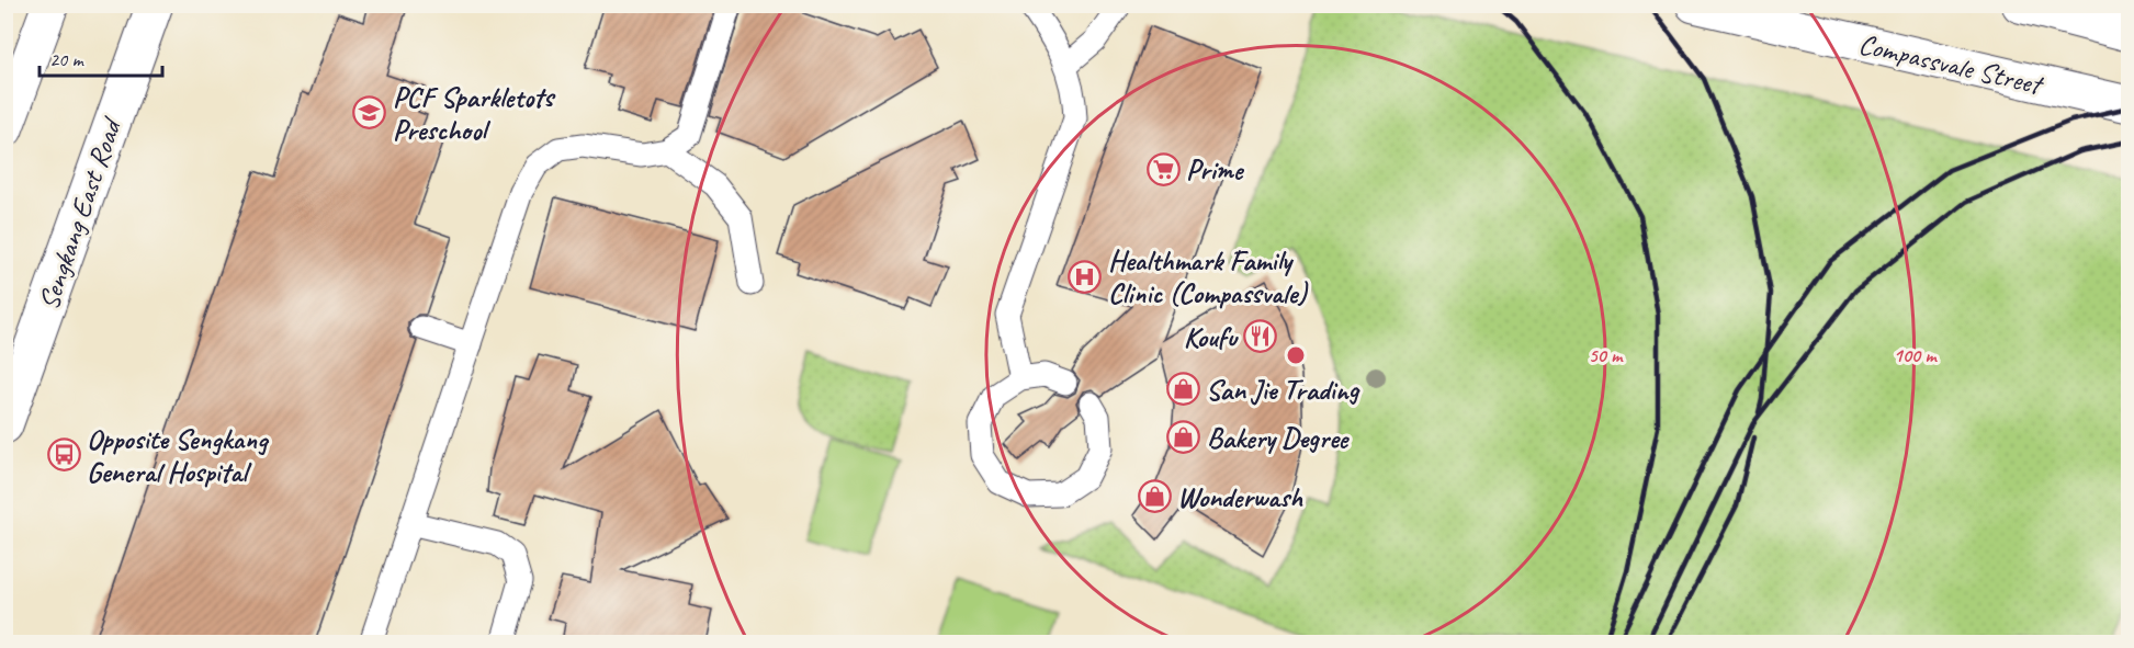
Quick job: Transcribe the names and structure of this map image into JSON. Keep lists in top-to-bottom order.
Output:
{
  "streets": {
    "main road": ["Compassvale Street", "Sengkang East Road"]
  },
  "places": {
    "school or university": ["PCF Sparkletots Preschool"],
    "supermarket": ["Prime"],
    "hospital": ["Healthmark Family Clinic (Compassvale)"],
    "restaurant": ["Koufu"],
    "shop": ["San Jie Trading", "Bakery Degree", "Wonderwash"],
    "bus stop": ["Opposite Sengkang General Hospital"]
  },
  "scale_bar": "20 m",
  "rings": ["50 m", "100 m"]
}
